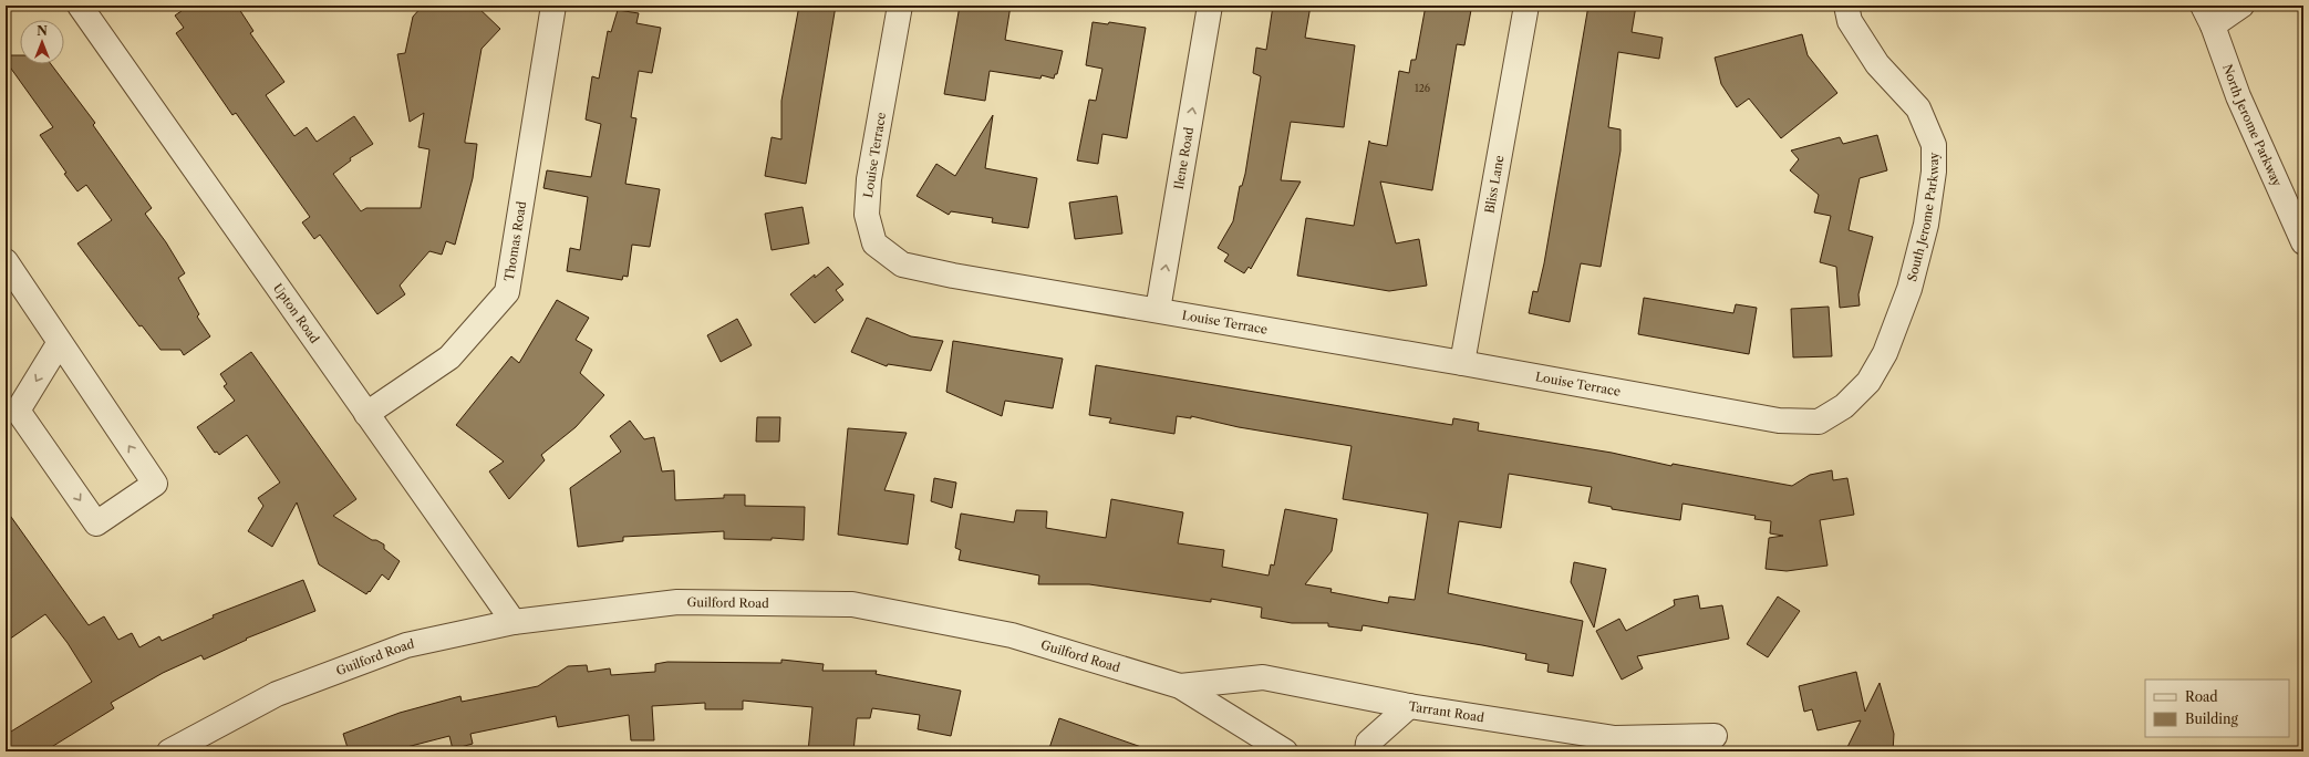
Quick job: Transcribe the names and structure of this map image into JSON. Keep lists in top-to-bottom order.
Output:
{
  "streets": {
    "street": [
      "North Jerome Parkway",
      "Louise Terrace",
      "Ilene Road",
      "Bliss Lane",
      "South Jerome Parkway",
      "Thomas Road",
      "Upton Road",
      "Guilford Road",
      "Tarrant Road"
    ]
  },
  "crossings": [
    ["Louise Terrace", "Ilene Road"],
    ["Louise Terrace", "Bliss Lane"],
    ["Louise Terrace", "South Jerome Parkway"],
    ["Thomas Road", "Upton Road"],
    ["Upton Road", "Guilford Road"],
    ["Guilford Road", "Tarrant Road"]
  ],
  "one_way": ["Ilene Road"],
  "house_numbers": ["126"],
  "legend": ["Road", "Building"],
  "north": "top"
}
